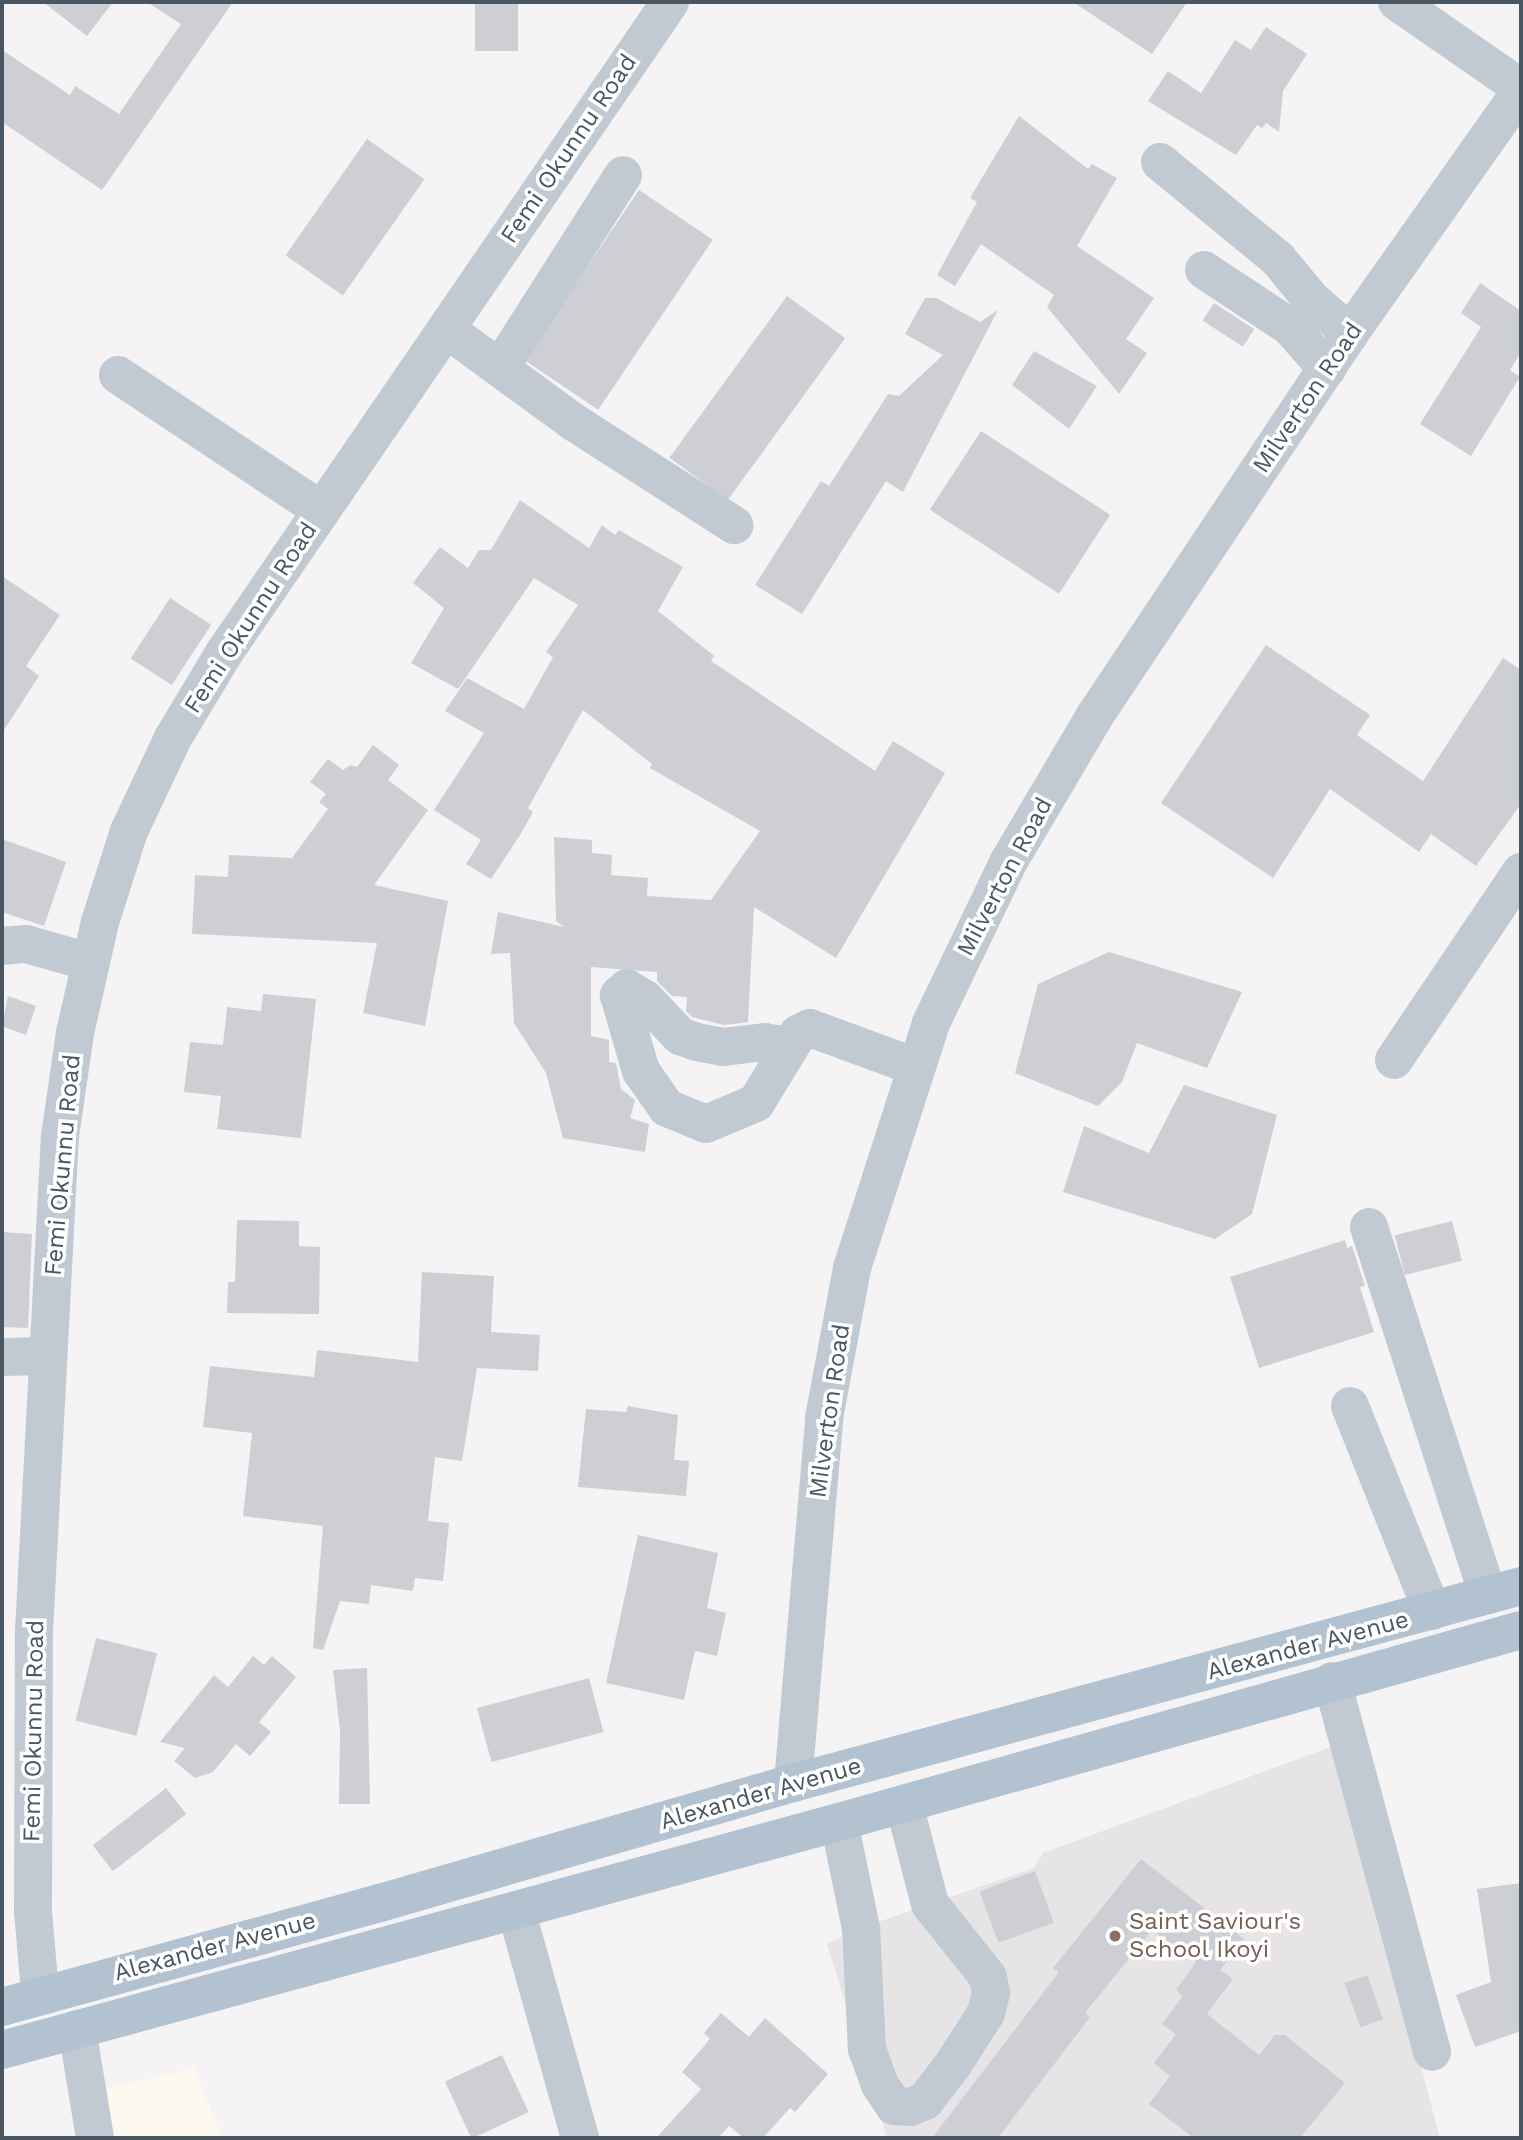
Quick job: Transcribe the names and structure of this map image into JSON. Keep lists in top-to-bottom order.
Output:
{
  "streets": {
    "main road": ["Alexander Avenue"],
    "street": ["Femi Okunnu Road", "Milverton Road"]
  },
  "crossings": [
    ["Femi Okunnu Road", "Alexander Avenue"],
    ["Milverton Road", "Alexander Avenue"]
  ],
  "places": ["Saint Saviour's School Ikoyi"]
}
